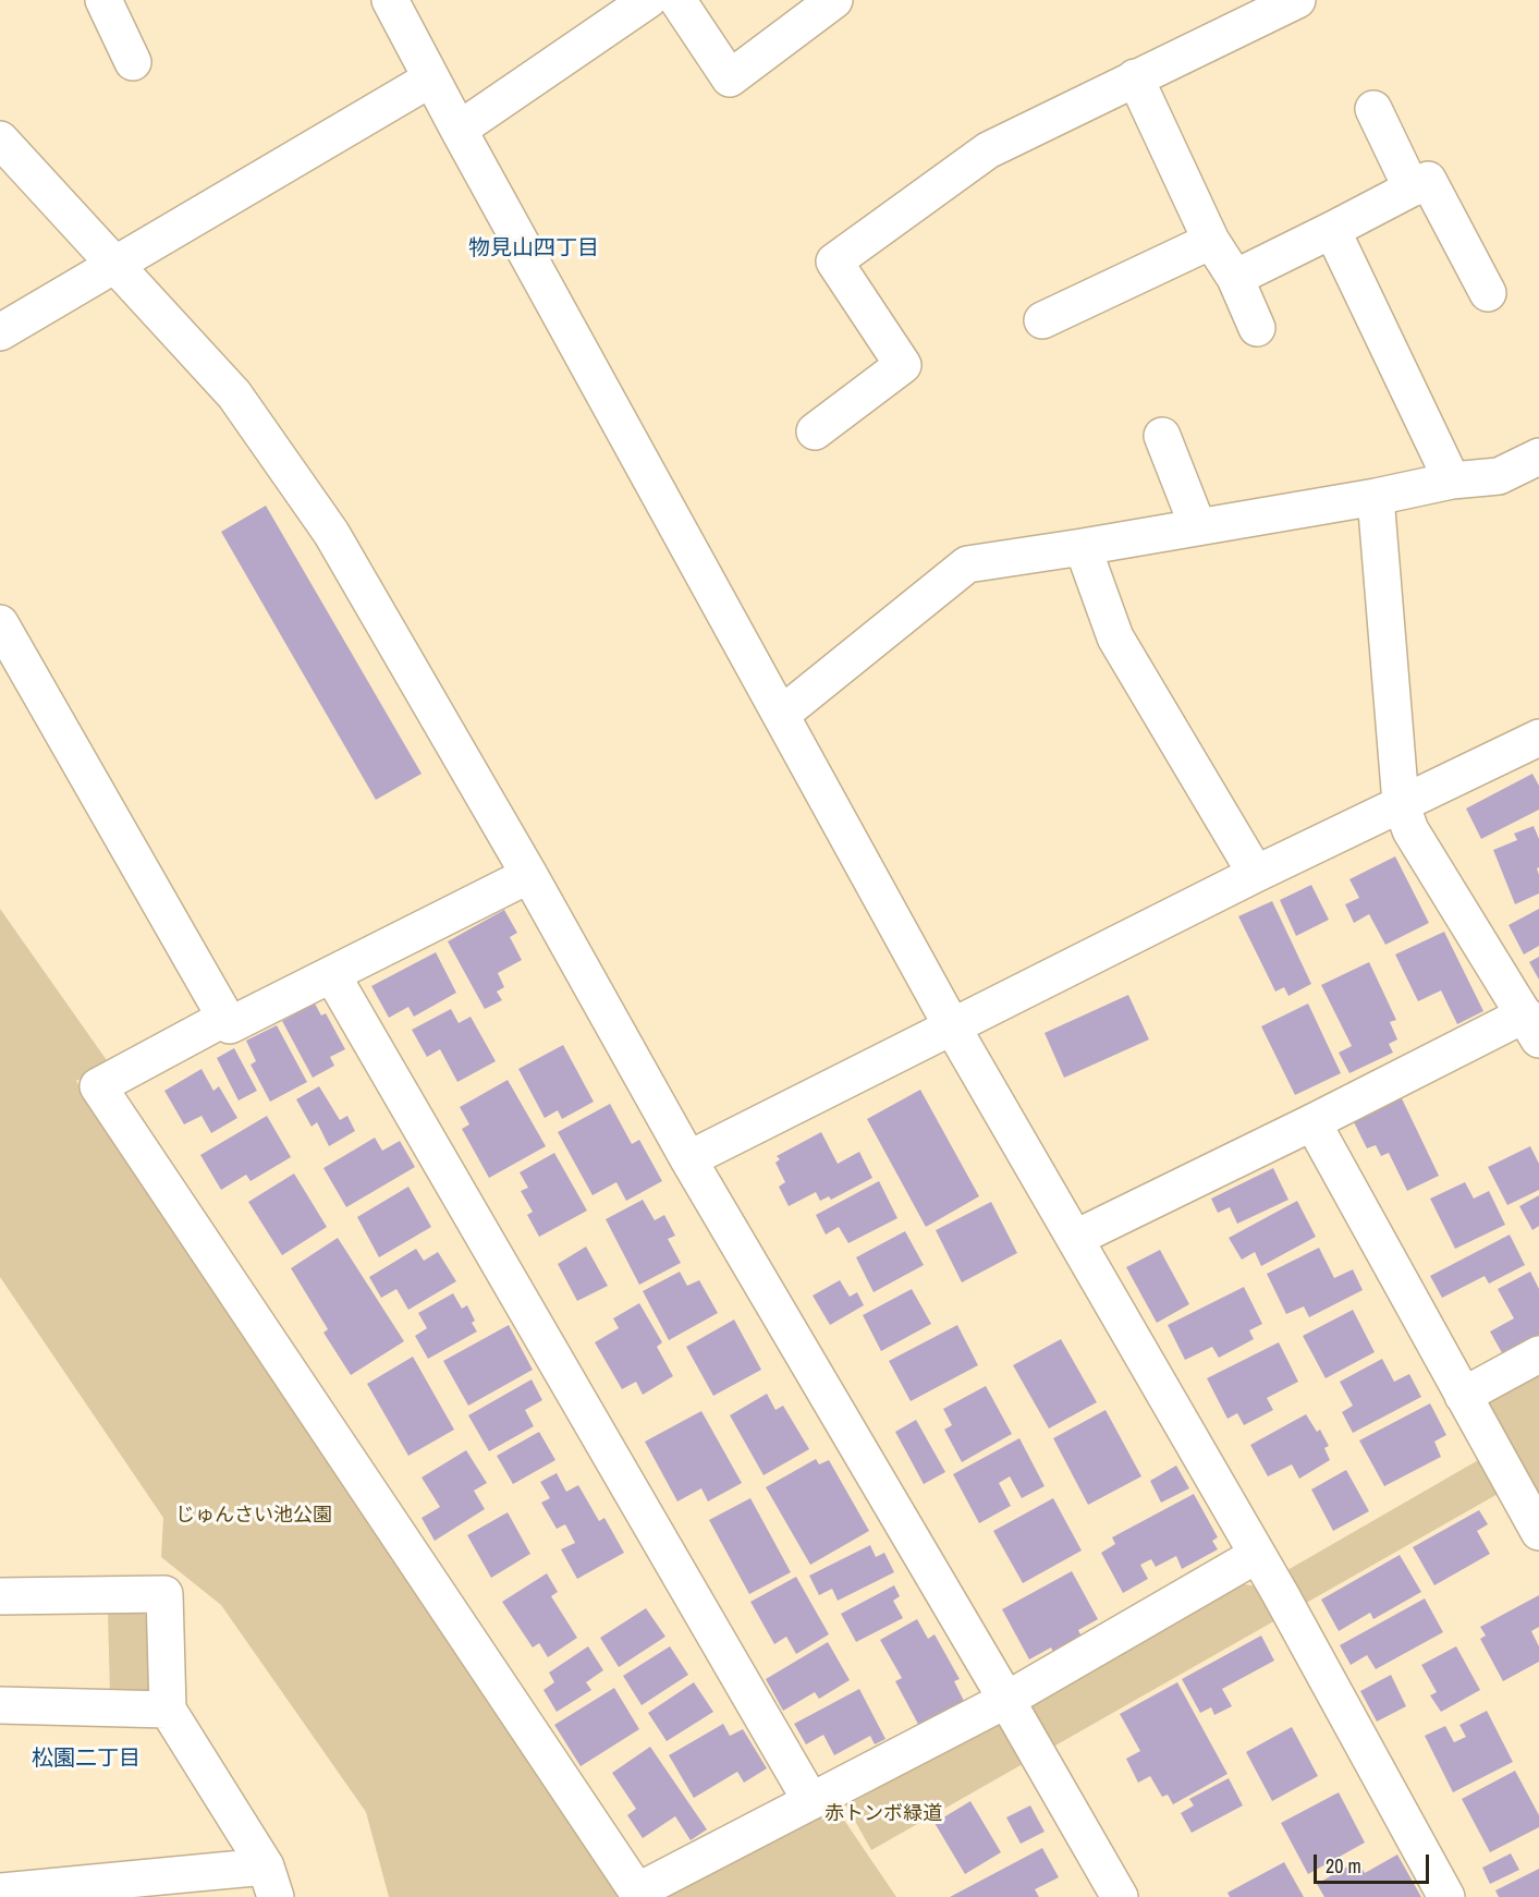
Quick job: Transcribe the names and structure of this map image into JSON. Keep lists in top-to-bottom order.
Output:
{
  "districts": ["物見山四丁目", "松園二丁目"],
  "parks": ["じゅんさい池公園", "赤トンボ緑道"],
  "scale_bar": "20 m"
}
